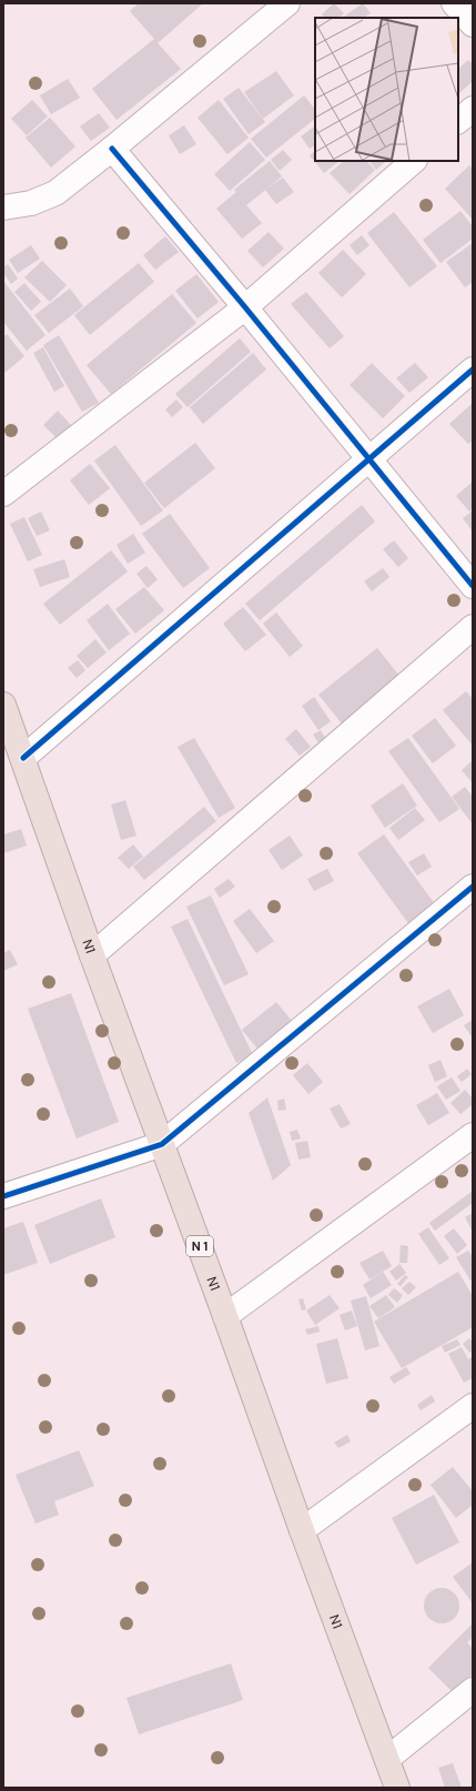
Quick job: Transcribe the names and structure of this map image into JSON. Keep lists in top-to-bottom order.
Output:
{
  "streets": {
    "highway": ["N1", "N 1"]
  }
}
